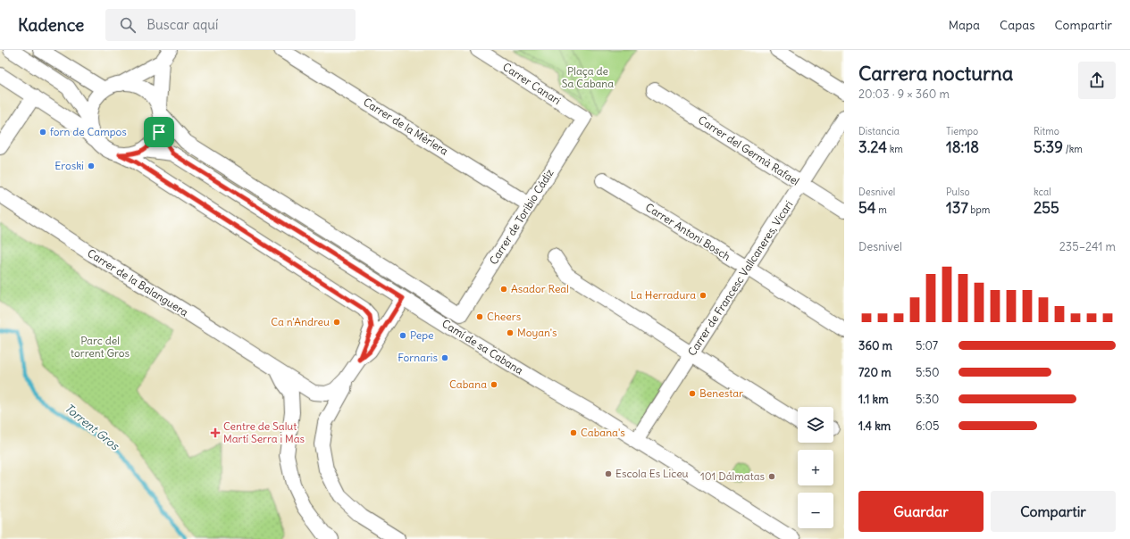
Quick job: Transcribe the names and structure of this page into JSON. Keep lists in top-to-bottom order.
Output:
{
  "streets": {
    "street": [
      "Carrer Canari",
      "Carrer de la Mèrlera",
      "Carrer del Germà Rafael",
      "Carrer de Toribio Cádiz",
      "Carrer Antoni Bosch",
      "Carrer de Francesc Vallcaneres, Vicari",
      "Carrer de la Balanguera",
      "Camí de sa Cabana"
    ]
  },
  "crossings": [
    ["Carrer Canari", "Carrer de Toribio Cádiz"],
    ["Carrer de la Mèrlera", "Carrer de Toribio Cádiz"],
    ["Carrer del Germà Rafael", "Carrer de Francesc Vallcaneres, Vicari"],
    ["Carrer Antoni Bosch", "Carrer de Francesc Vallcaneres, Vicari"],
    ["Carrer de Francesc Vallcaneres, Vicari", "Camí de sa Cabana"]
  ],
  "water": ["Torrent Gros"],
  "parks": ["Plaça de Sa Cabana", "Parc del torrent Gros"],
  "places": {
    "other": [
      "forn de Campos",
      "Eroski",
      "Asador Real",
      "La Herradura",
      "Cheers",
      "Ca n'Andreu",
      "Moyan's",
      "Pepe",
      "Fornaris",
      "Cabana",
      "Benestar",
      "Cabana's",
      "Escola Es Liceu",
      "101 Dálmatas"
    ],
    "health": ["Centre de Salut Martí Serra i Mas"]
  },
  "page": {
    "header": "Kadence",
    "search": "Buscar aquí",
    "nav": ["Mapa", "Capas", "Compartir"],
    "heading": ["Carrera nocturna", "20:03 · 9 × 360 m"],
    "stats": [
      ["Distancia", "3.24 km"],
      ["Tiempo", "18:18"],
      ["Ritmo", "5:39 /km"],
      ["Desnivel", "54 m"],
      ["Pulso", "137 bpm"],
      ["kcal", "255"]
    ],
    "chart": ["Desnivel", "235–241 m"],
    "list": [
      {
        "name": "360 m",
        "note": "5:07"
      },
      {
        "name": "720 m",
        "note": "5:50"
      },
      {
        "name": "1.1 km",
        "note": "5:30"
      },
      {
        "name": "1.4 km",
        "note": "6:05"
      }
    ],
    "map_buttons": ["+", "−"],
    "buttons": ["Guardar", "Compartir"]
  }
}
